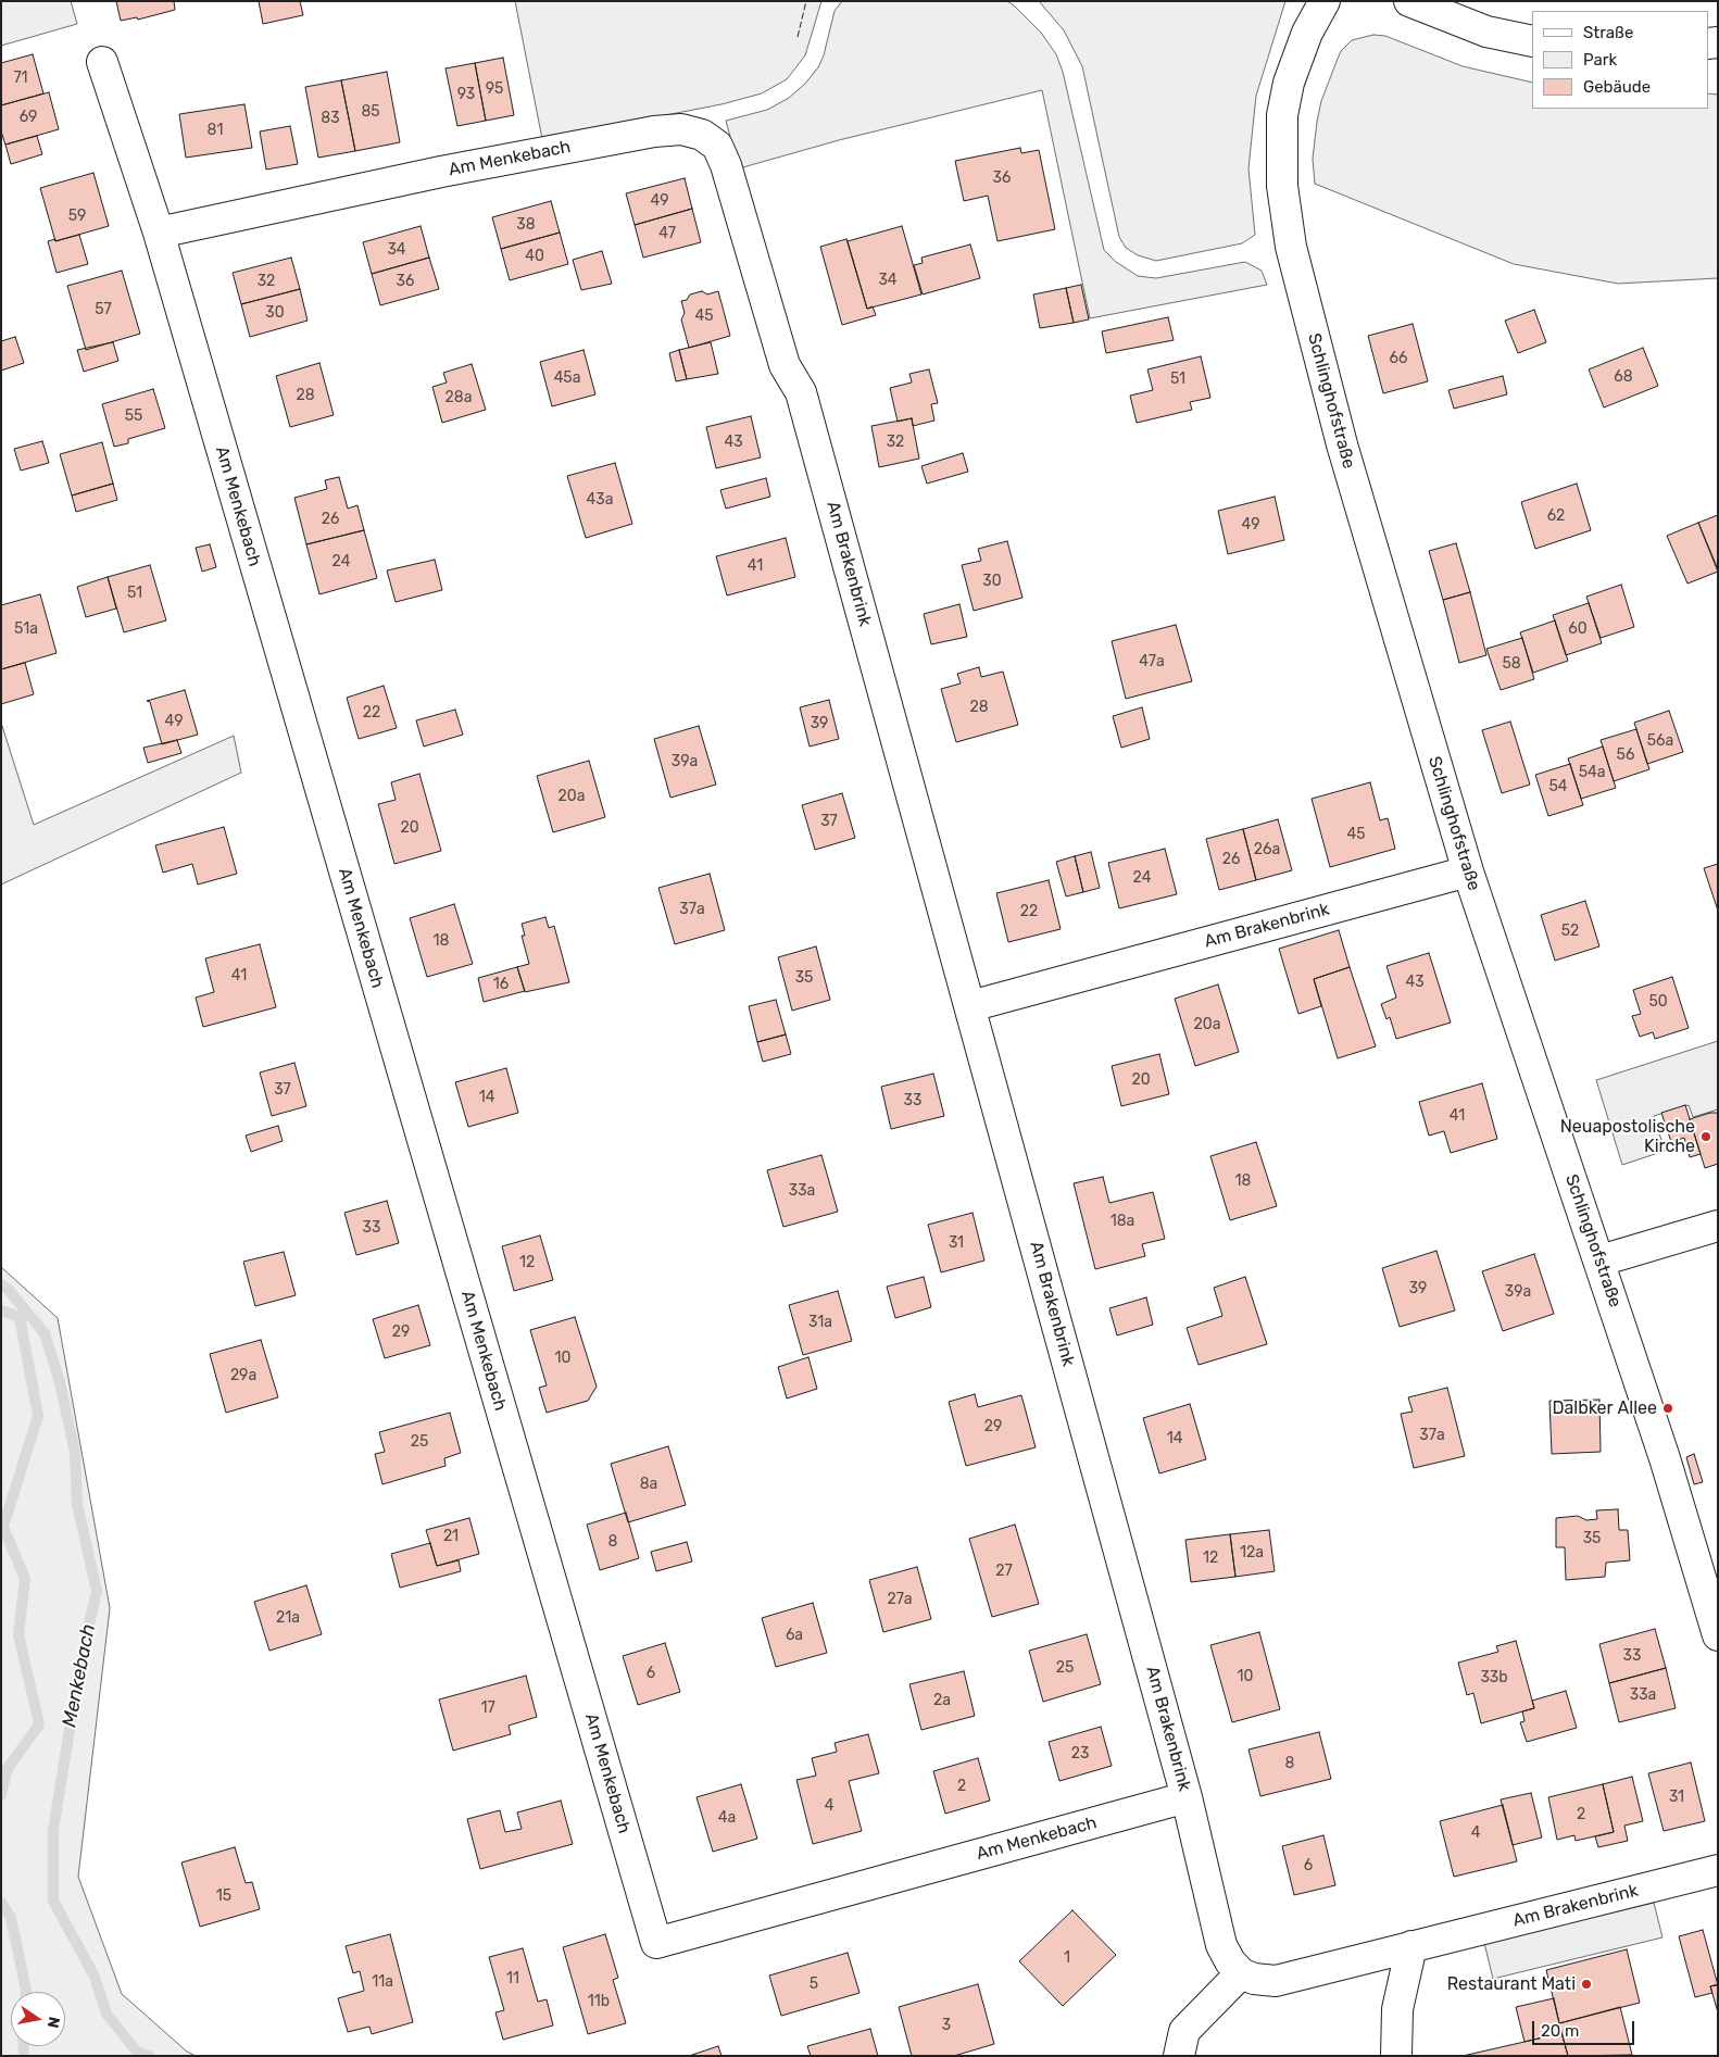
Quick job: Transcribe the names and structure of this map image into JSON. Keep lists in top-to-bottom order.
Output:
{
  "streets": {
    "street": ["Am Menkebach", "Schlinghofstraße", "Am Brakenbrink"]
  },
  "crossings": [
    ["Am Menkebach", "Am Brakenbrink"],
    ["Schlinghofstraße", "Am Brakenbrink"]
  ],
  "water": ["Menkebach"],
  "places": ["Neuapostolische Kirche", "Dalbker Allee", "Restaurant Mati"],
  "house_numbers": [
    "71",
    "95",
    "93",
    "85",
    "69",
    "83",
    "81",
    "36",
    "49",
    "59",
    "38",
    "47",
    "34",
    "40",
    "34",
    "32",
    "36",
    "57",
    "30",
    "45",
    "66",
    "68",
    "45a",
    "51",
    "28",
    "28a",
    "55",
    "43",
    "32",
    "43a",
    "62",
    "26",
    "49",
    "24",
    "41",
    "30",
    "51",
    "51a",
    "60",
    "47a",
    "58",
    "28",
    "22",
    "49",
    "39",
    "56a",
    "56",
    "39a",
    "54a",
    "54",
    "20a",
    "37",
    "20",
    "45",
    "26a",
    "26",
    "24",
    "37a",
    "22",
    "52",
    "18",
    "41",
    "35",
    "43",
    "16",
    "50",
    "20a",
    "20",
    "37",
    "14",
    "33",
    "41",
    "18",
    "33a",
    "18a",
    "33",
    "31",
    "12",
    "39",
    "39a",
    "31a",
    "29",
    "10",
    "29a",
    "29",
    "37a",
    "14",
    "25",
    "8a",
    "21",
    "35",
    "8",
    "12a",
    "12",
    "27",
    "27a",
    "21a",
    "6a",
    "33",
    "25",
    "6",
    "10",
    "33b",
    "33a",
    "2a",
    "17",
    "23",
    "8",
    "2",
    "31",
    "4",
    "2",
    "4a",
    "4",
    "6",
    "15",
    "1",
    "11",
    "11a",
    "5",
    "11b",
    "3"
  ],
  "legend": ["Straße", "Park", "Gebäude"],
  "scale_bar": "20 m",
  "north": "right"
}
